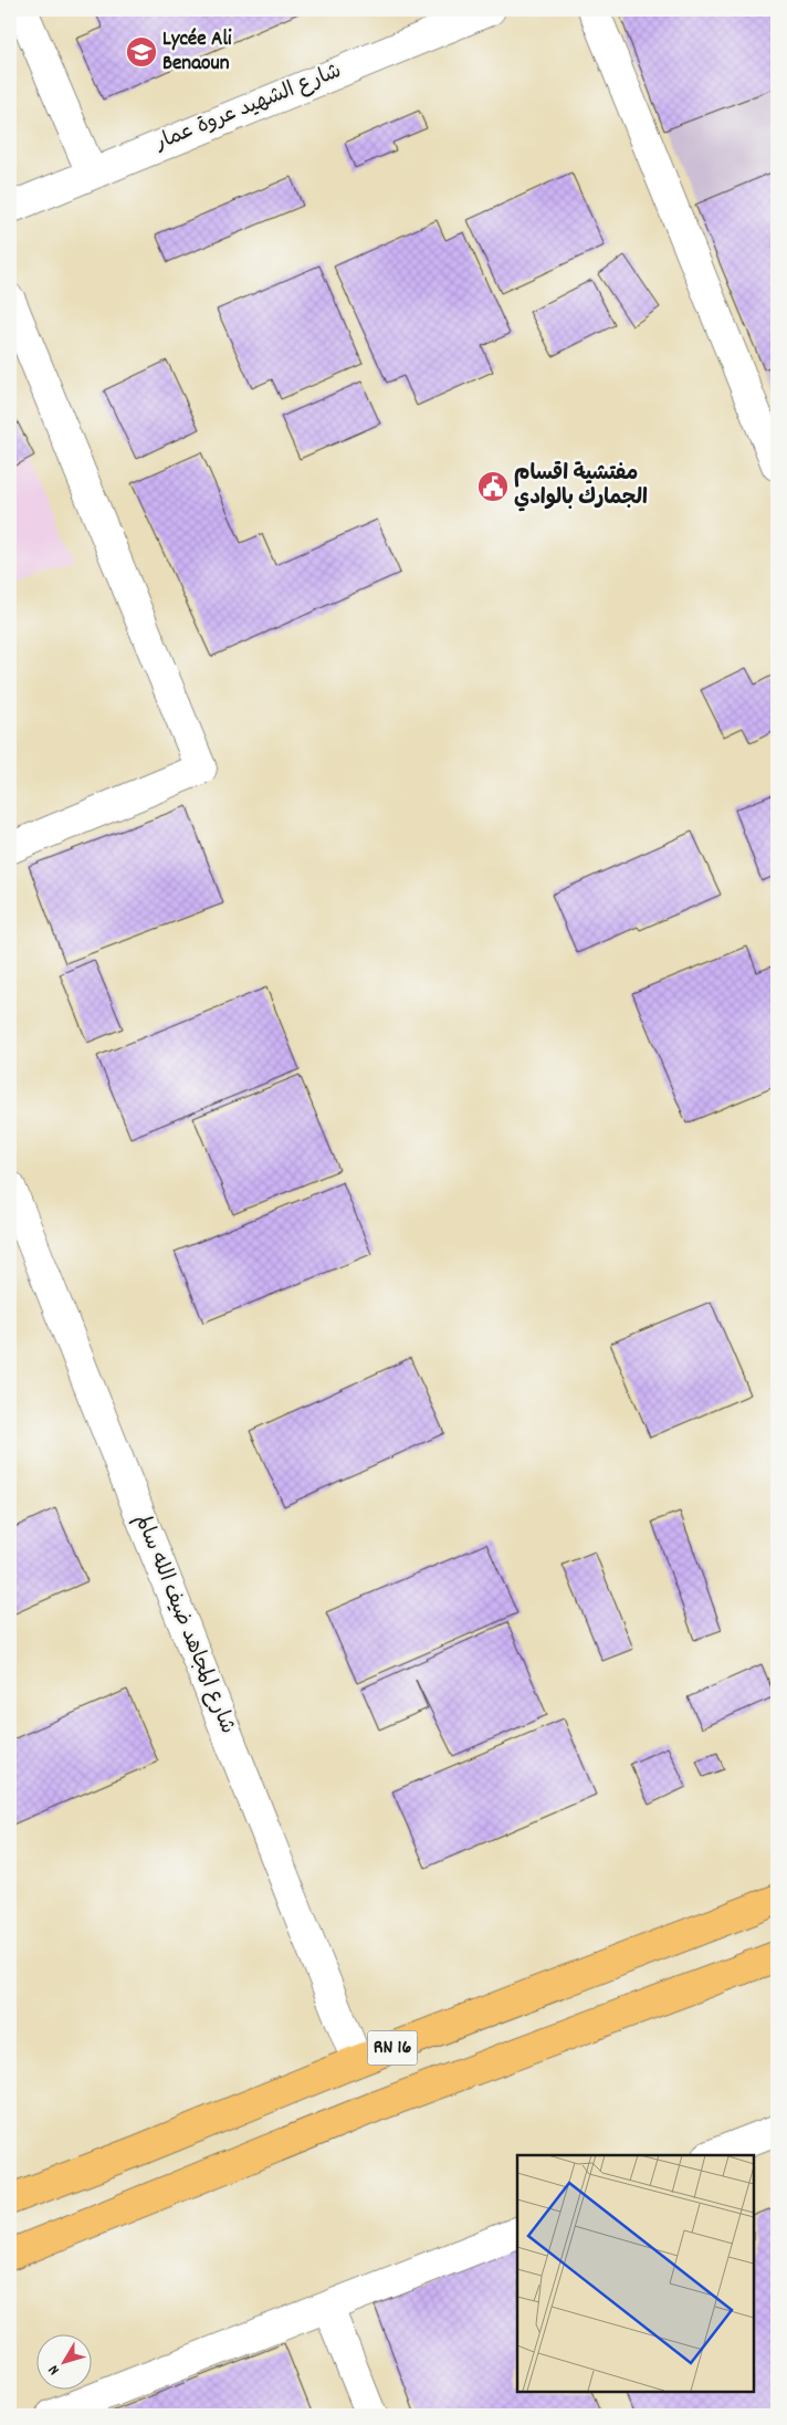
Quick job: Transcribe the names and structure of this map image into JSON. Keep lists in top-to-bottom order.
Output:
{
  "streets": {
    "main road": ["RN 16"],
    "street": ["شارع الشهيد عروة عمار", "شارع المجاهد ضيف الله سالم"]
  },
  "crossings": [
    ["شارع المجاهد ضيف الله سالم", "RN 16"]
  ],
  "places": {
    "school or university": ["Lycée Ali Benaoun"],
    "public building": ["مفتشية اقسام الجمارك بالوادي"]
  },
  "north": "bottom left"
}
